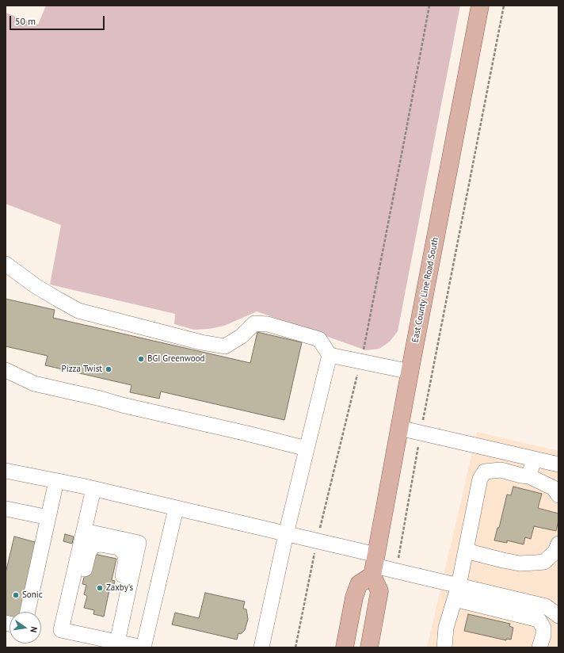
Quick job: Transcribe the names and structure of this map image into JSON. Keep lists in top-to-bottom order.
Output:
{
  "streets": {
    "main road": ["East County Line Road South"]
  },
  "places": [
    "BGI Greenwood",
    "Pizza Twist",
    "Zaxby's",
    "Sonic"
  ],
  "scale_bar": "50 m",
  "north": "right"
}
